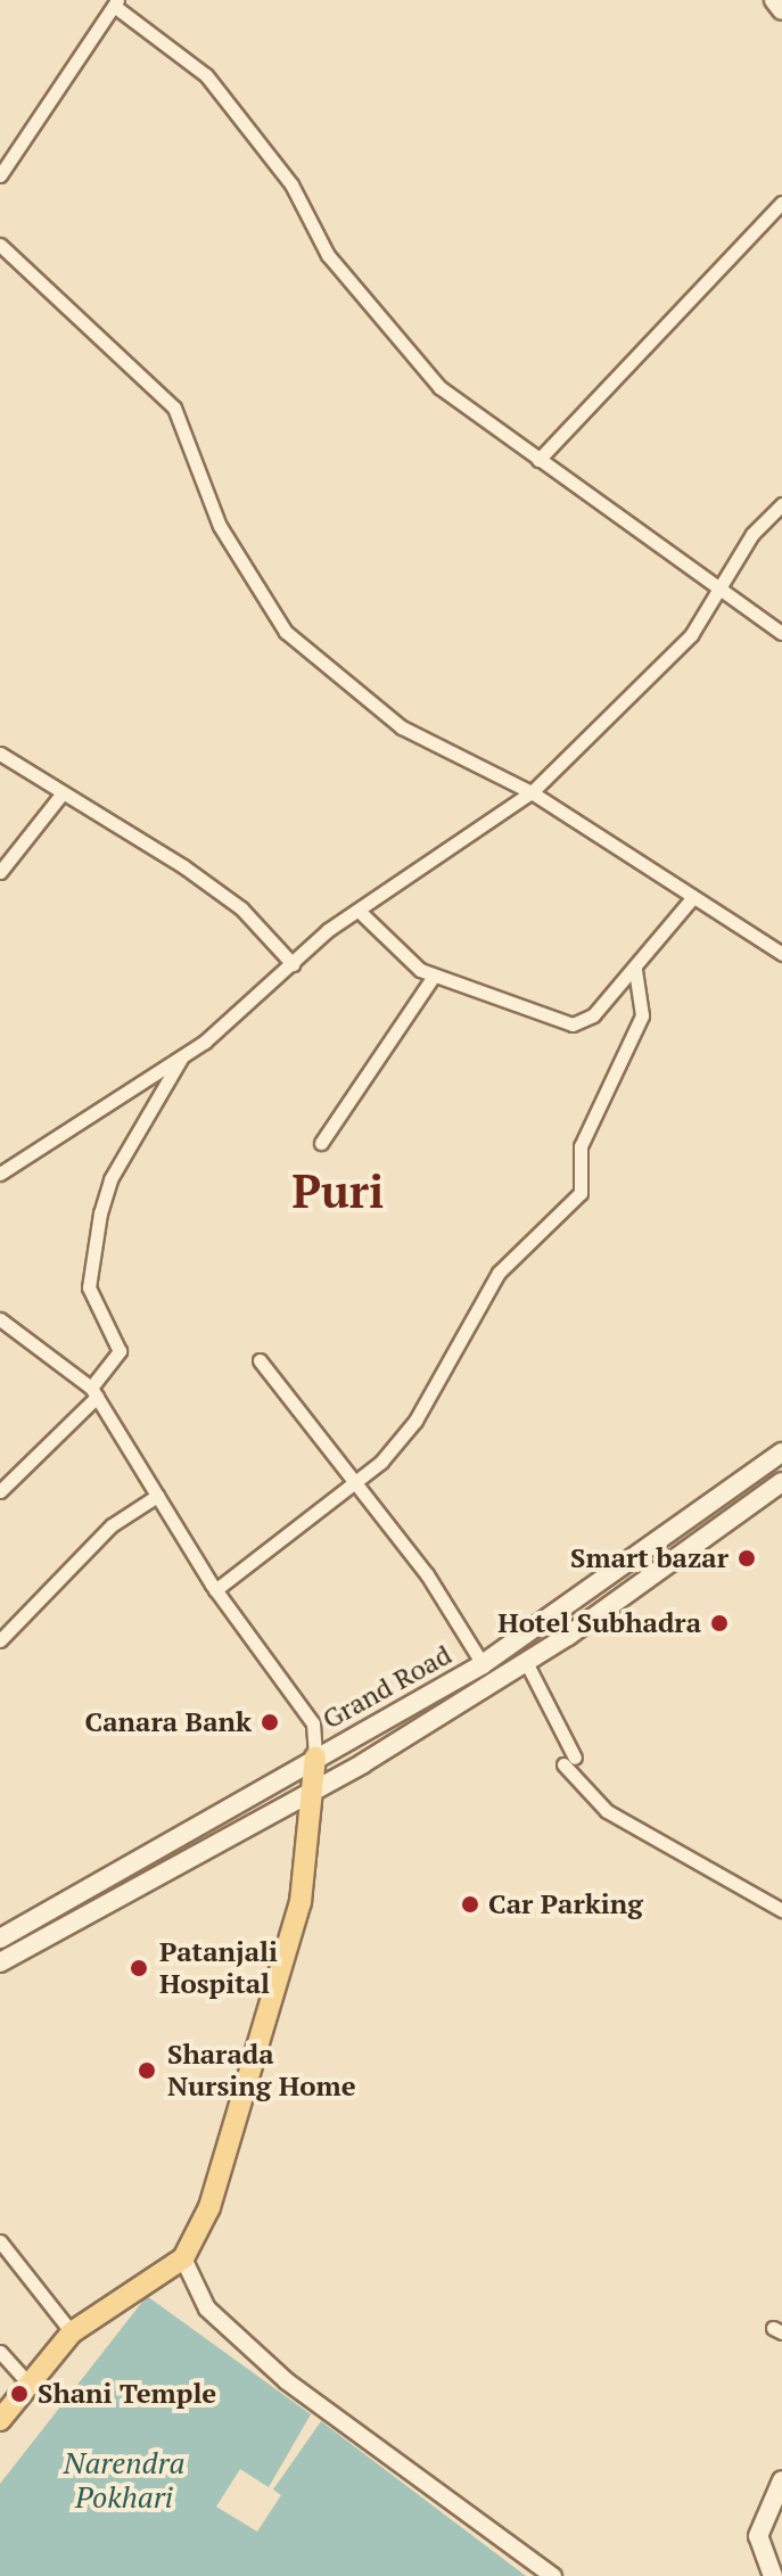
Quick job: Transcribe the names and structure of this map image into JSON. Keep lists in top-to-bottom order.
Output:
{
  "streets": {
    "main road": ["Grand Road"]
  },
  "districts": ["Puri"],
  "water": ["Narendra Pokhari"],
  "places": [
    "Smart bazar",
    "Hotel Subhadra",
    "Canara Bank",
    "Car Parking",
    "Patanjali Hospital",
    "Sharada Nursing Home",
    "Shani Temple"
  ]
}
